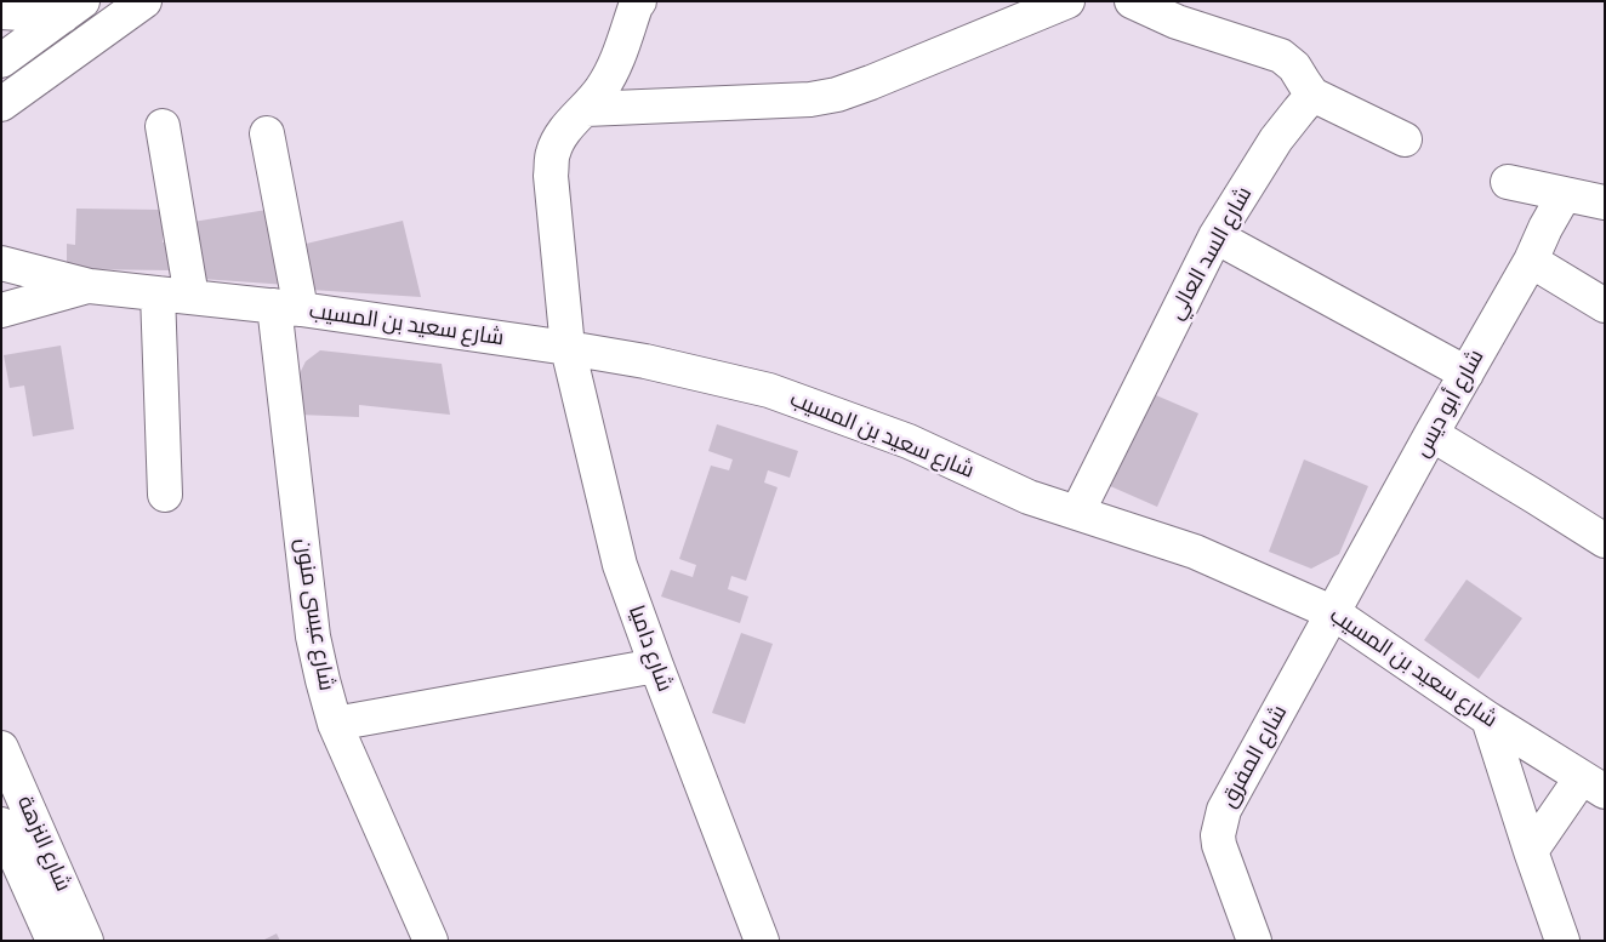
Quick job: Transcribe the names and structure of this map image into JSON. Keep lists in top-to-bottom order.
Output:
{
  "streets": {
    "street": [
      "شارع السد العالي",
      "شارع سعيد بن المسيب",
      "شارع أبو ديس",
      "شارع عيسى منون",
      "شارع داميا",
      "شارع المفرق",
      "شارع النزهة"
    ]
  },
  "crossings": [
    ["شارع السد العالي", "شارع سعيد بن المسيب"],
    ["شارع سعيد بن المسيب", "شارع أبو ديس"],
    ["شارع سعيد بن المسيب", "شارع عيسى منون"],
    ["شارع سعيد بن المسيب", "شارع داميا"],
    ["شارع سعيد بن المسيب", "شارع المفرق"],
    ["شارع أبو ديس", "شارع المفرق"]
  ]
}
